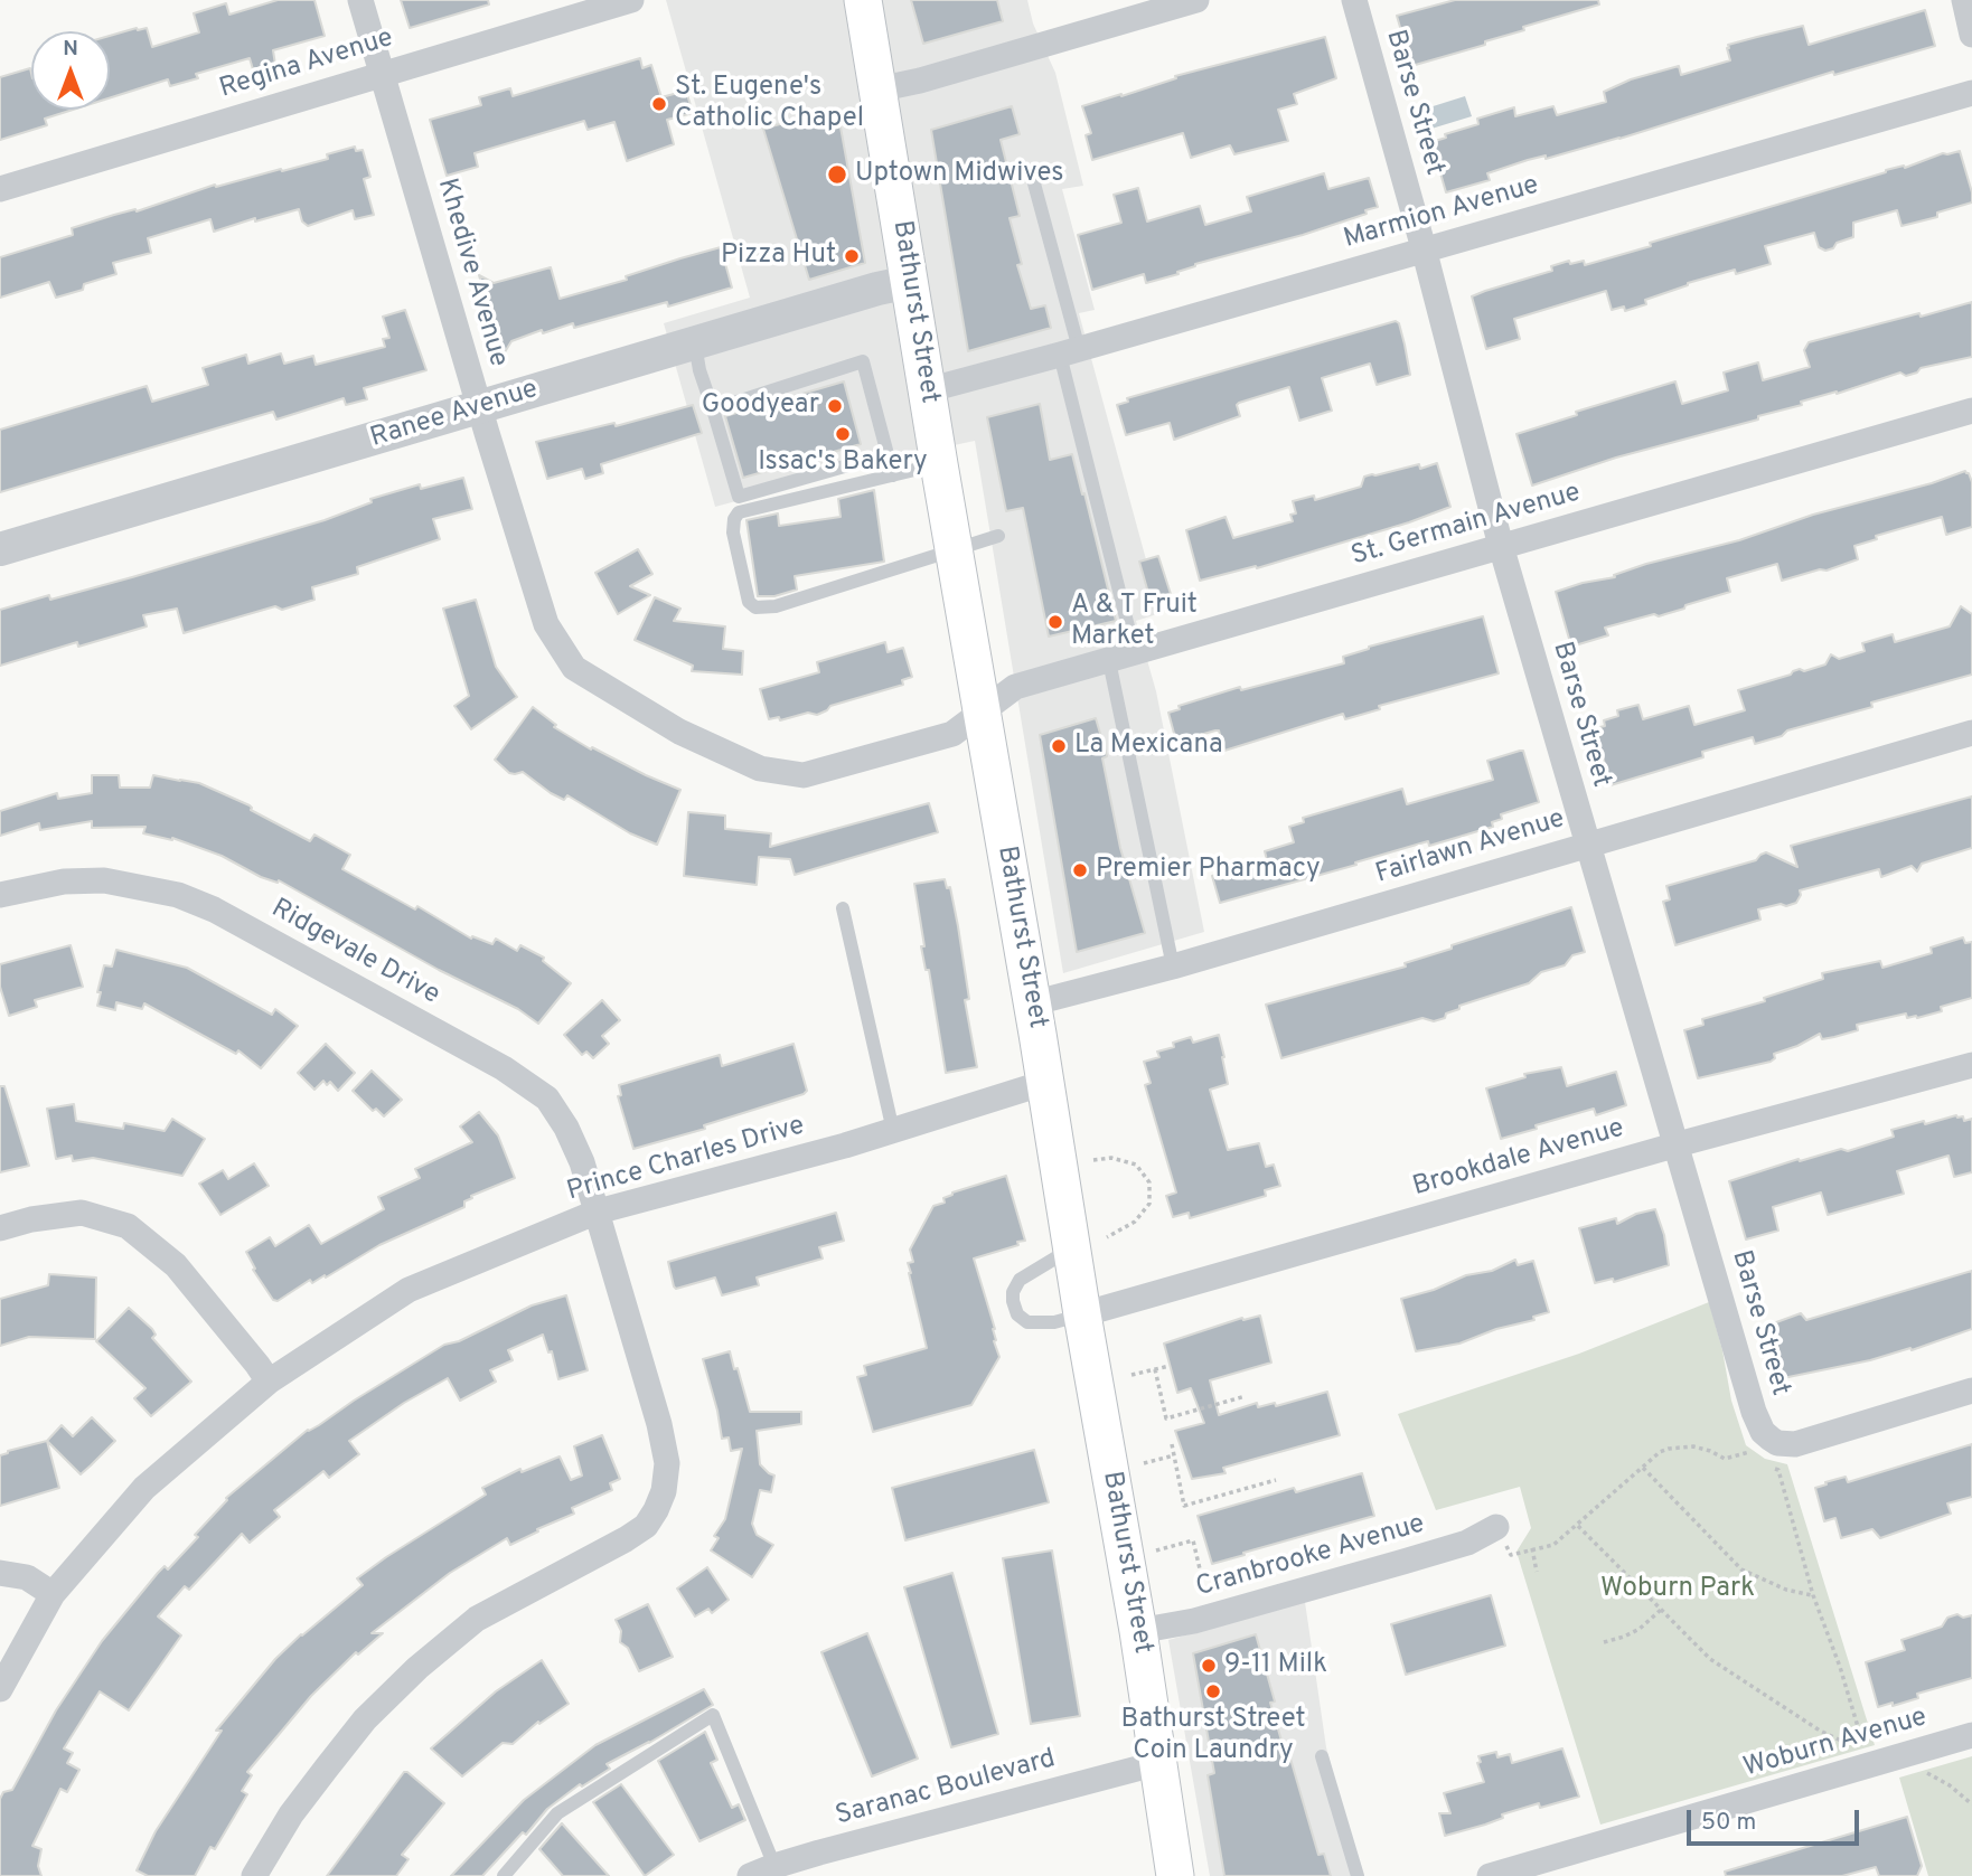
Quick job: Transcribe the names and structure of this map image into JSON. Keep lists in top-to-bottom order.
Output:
{
  "streets": {
    "main road": ["Bathurst Street"],
    "street": [
      "Regina Avenue",
      "Barse Street",
      "Marmion Avenue",
      "Khedive Avenue",
      "Ranee Avenue",
      "St. Germain Avenue",
      "Fairlawn Avenue",
      "Ridgevale Drive",
      "Brookdale Avenue",
      "Prince Charles Drive",
      "Cranbrooke Avenue",
      "Woburn Avenue",
      "Saranac Boulevard"
    ]
  },
  "crossings": [
    ["Regina Avenue", "Khedive Avenue"],
    ["Barse Street", "Marmion Avenue"],
    ["Barse Street", "St. Germain Avenue"],
    ["Barse Street", "Fairlawn Avenue"],
    ["Barse Street", "Brookdale Avenue"],
    ["Marmion Avenue", "Bathurst Street"],
    ["Khedive Avenue", "Bathurst Street"],
    ["Khedive Avenue", "Ranee Avenue"],
    ["Khedive Avenue", "St. Germain Avenue"],
    ["Bathurst Street", "Ranee Avenue"],
    ["Bathurst Street", "St. Germain Avenue"],
    ["Bathurst Street", "Fairlawn Avenue"],
    ["Bathurst Street", "Brookdale Avenue"],
    ["Bathurst Street", "Prince Charles Drive"],
    ["Bathurst Street", "Cranbrooke Avenue"],
    ["Bathurst Street", "Saranac Boulevard"],
    ["Ridgevale Drive", "Prince Charles Drive"]
  ],
  "parks": ["Woburn Park"],
  "places": [
    "St. Eugene's Catholic Chapel",
    "Uptown Midwives",
    "Pizza Hut",
    "Goodyear",
    "Issac's Bakery",
    "A & T Fruit Market",
    "La Mexicana",
    "Premier Pharmacy",
    "9-11 Milk",
    "Bathurst Street Coin Laundry"
  ],
  "scale_bar": "50 m",
  "north": "top"
}
